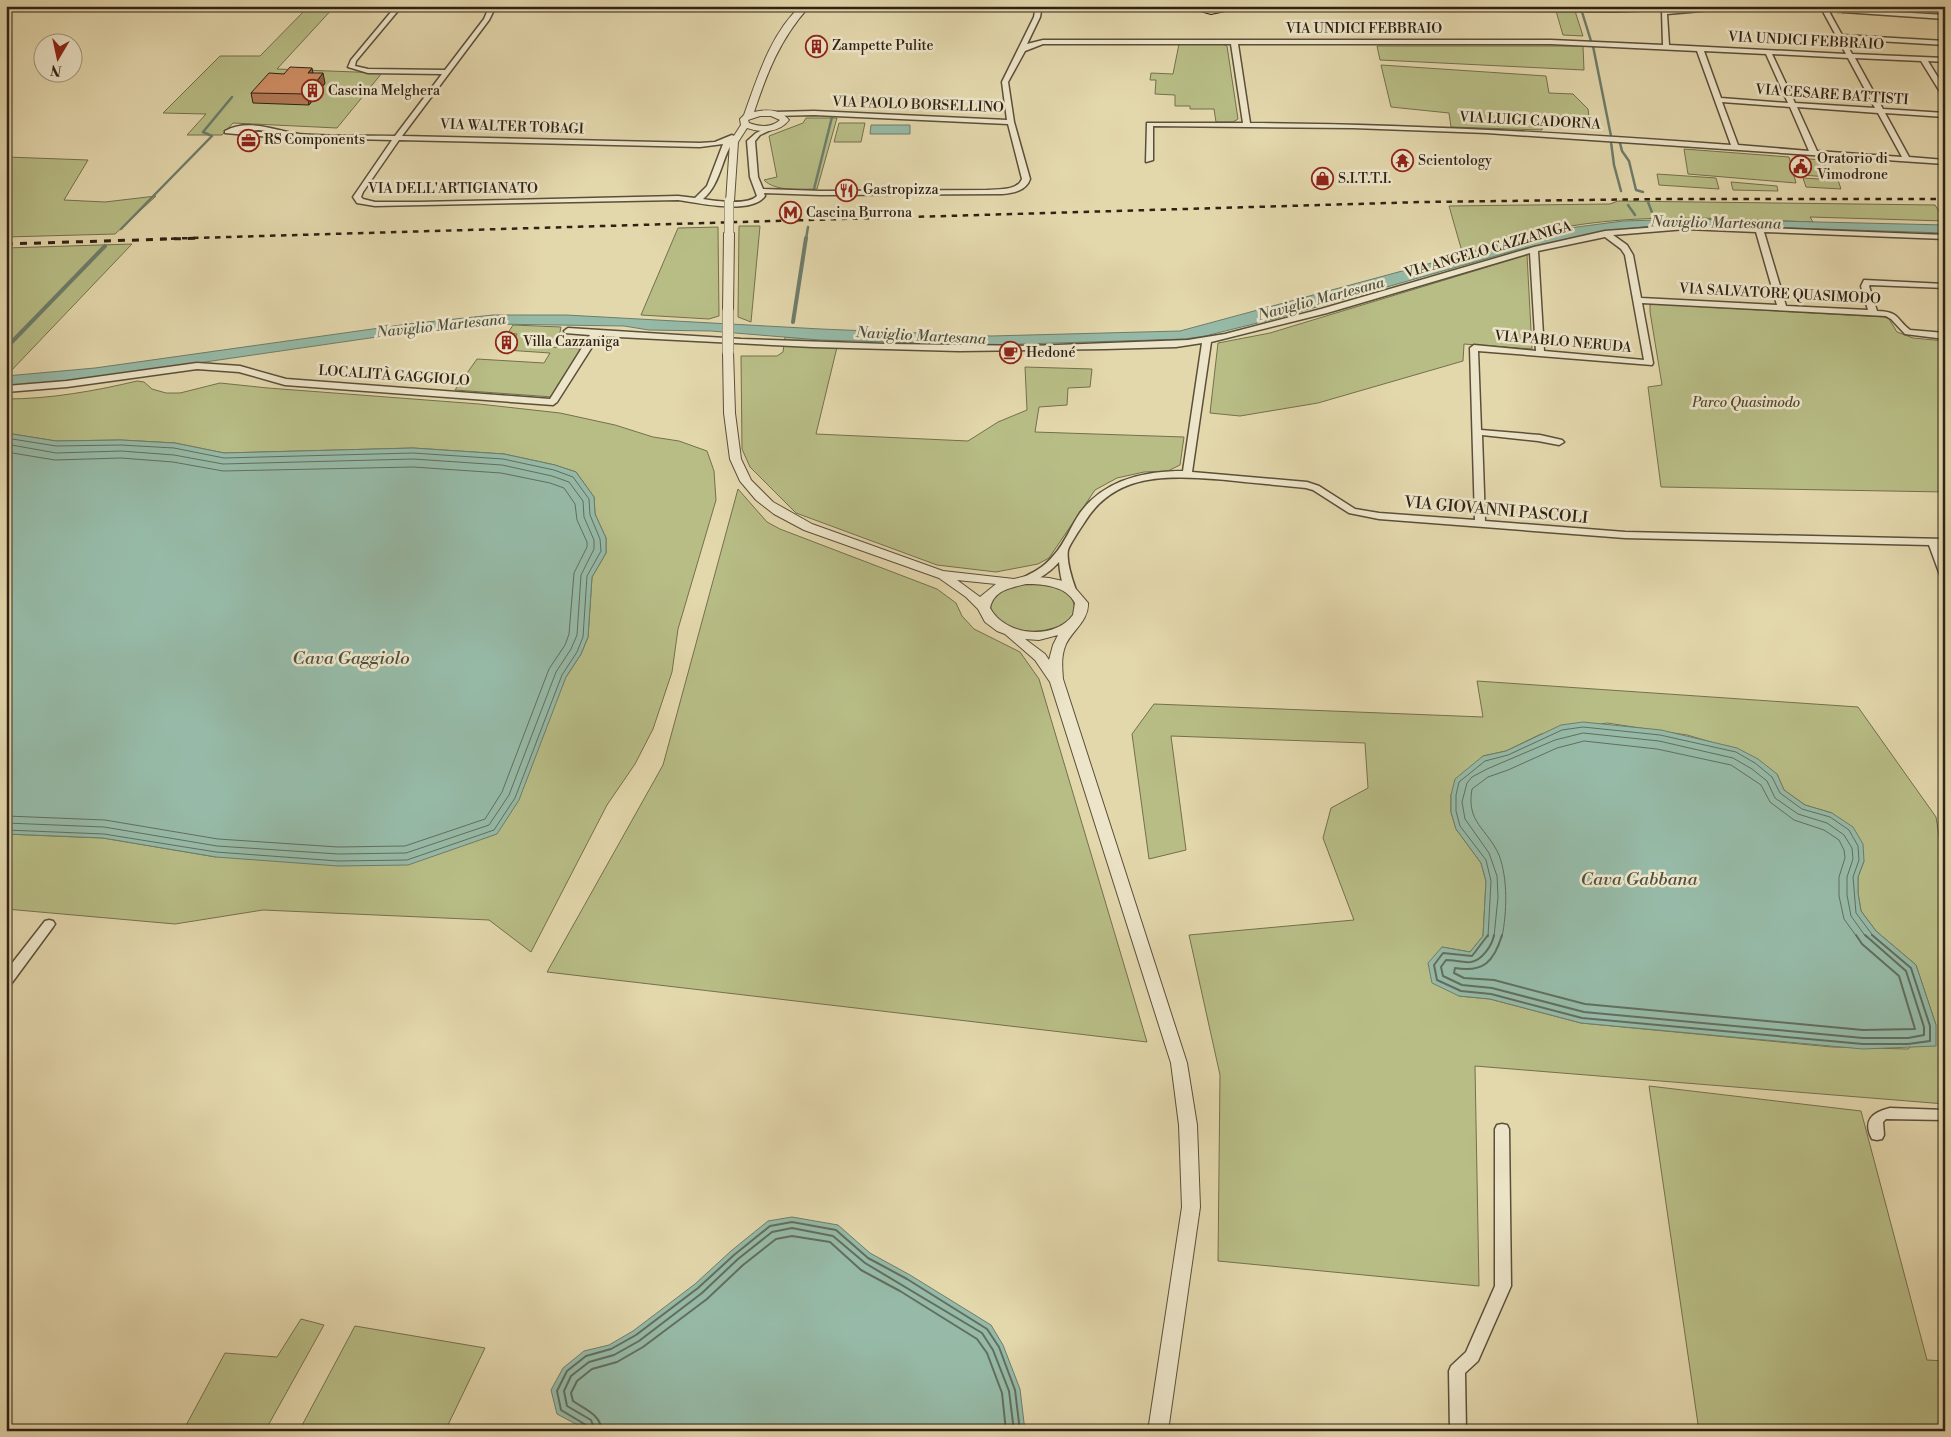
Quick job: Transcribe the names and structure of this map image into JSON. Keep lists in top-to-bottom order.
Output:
{
  "streets": {
    "street": [
      "VIA UNDICI FEBBRAIO",
      "VIA CESARE BATTISTI",
      "VIA PAOLO BORSELLINO",
      "VIA LUIGI CADORNA",
      "VIA WALTER TOBAGI",
      "VIA DELL'ARTIGIANATO",
      "VIA ANGELO CAZZANIGA",
      "VIA SALVATORE QUASIMODO",
      "VIA PABLO NERUDA",
      "LOCALITÀ GAGGIOLO",
      "VIA GIOVANNI PASCOLI"
    ]
  },
  "crossings": [
    ["VIA WALTER TOBAGI", "VIA DELL'ARTIGIANATO"],
    ["VIA ANGELO CAZZANIGA", "LOCALITÀ GAGGIOLO"],
    ["VIA SALVATORE QUASIMODO", "VIA PABLO NERUDA"]
  ],
  "water": ["Naviglio Martesana", "Cava Gaggiolo", "Cava Gabbana"],
  "parks": ["Parco Quasimodo"],
  "places": {
    "building": ["Zampette Pulite", "Cascina Melghera", "Villa Cazzaniga"],
    "office": ["RS Components"],
    "temple": ["Scientology"],
    "public building": ["Oratorio di Vimodrone"],
    "shop": ["S.I.T.T.I."],
    "restaurant": ["Gastropizza"],
    "metro station": ["Cascina Burrona"],
    "cafe": ["Hedoné"]
  },
  "north": "bottom"
}
